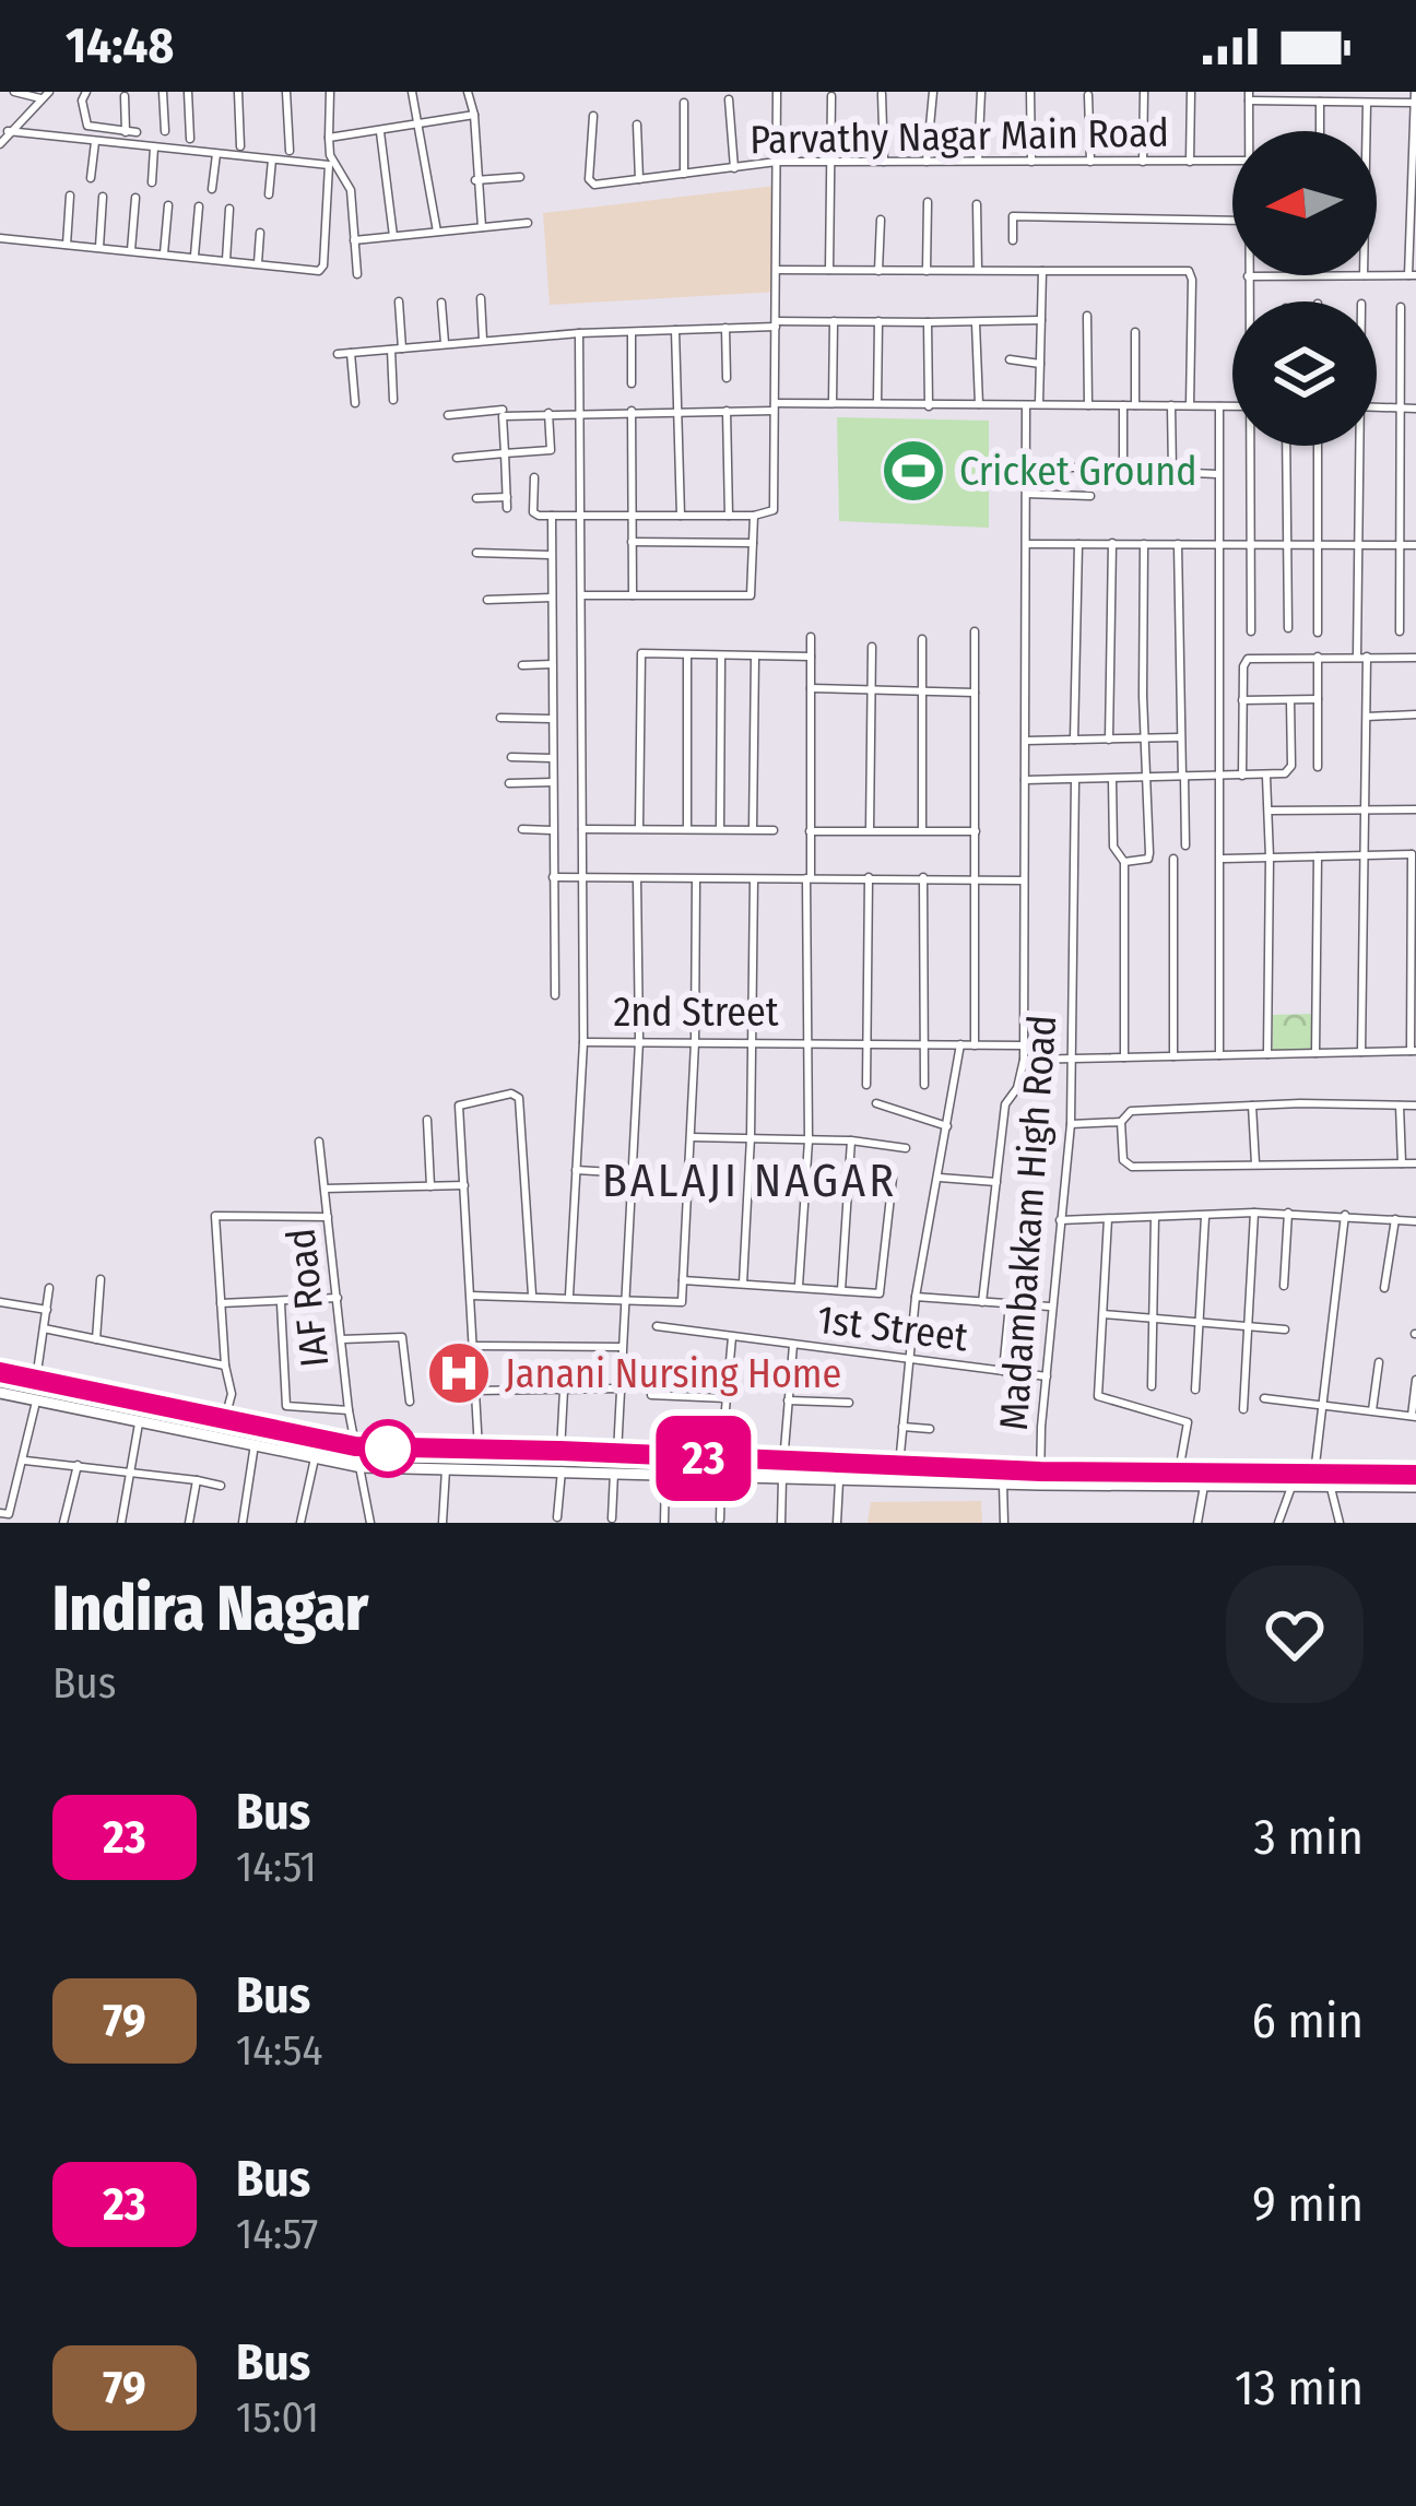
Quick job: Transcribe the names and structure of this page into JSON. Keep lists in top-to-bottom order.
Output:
{
  "streets": {
    "street": [
      "Parvathy Nagar Main Road",
      "2nd Street",
      "Madambakkam High Road",
      "IAF Road",
      "1st Street"
    ]
  },
  "crossings": [
    ["Madambakkam High Road", "1st Street"]
  ],
  "districts": ["BALAJI NAGAR"],
  "places": {
    "sports": ["Cricket Ground"],
    "hospital": ["Janani Nursing Home"]
  },
  "lines": ["bus line 23"],
  "north": "left",
  "page": {
    "status": "14:48",
    "on_map": "23",
    "heading": ["Indira Nagar", "Bus"],
    "list": [
      {
        "mark": "23",
        "name": "Bus",
        "note": "14:51",
        "value": "3 min"
      },
      {
        "mark": "79",
        "name": "Bus",
        "note": "14:54",
        "value": "6 min"
      },
      {
        "mark": "23",
        "name": "Bus",
        "note": "14:57",
        "value": "9 min"
      },
      {
        "mark": "79",
        "name": "Bus",
        "note": "15:01",
        "value": "13 min"
      }
    ]
  }
}
